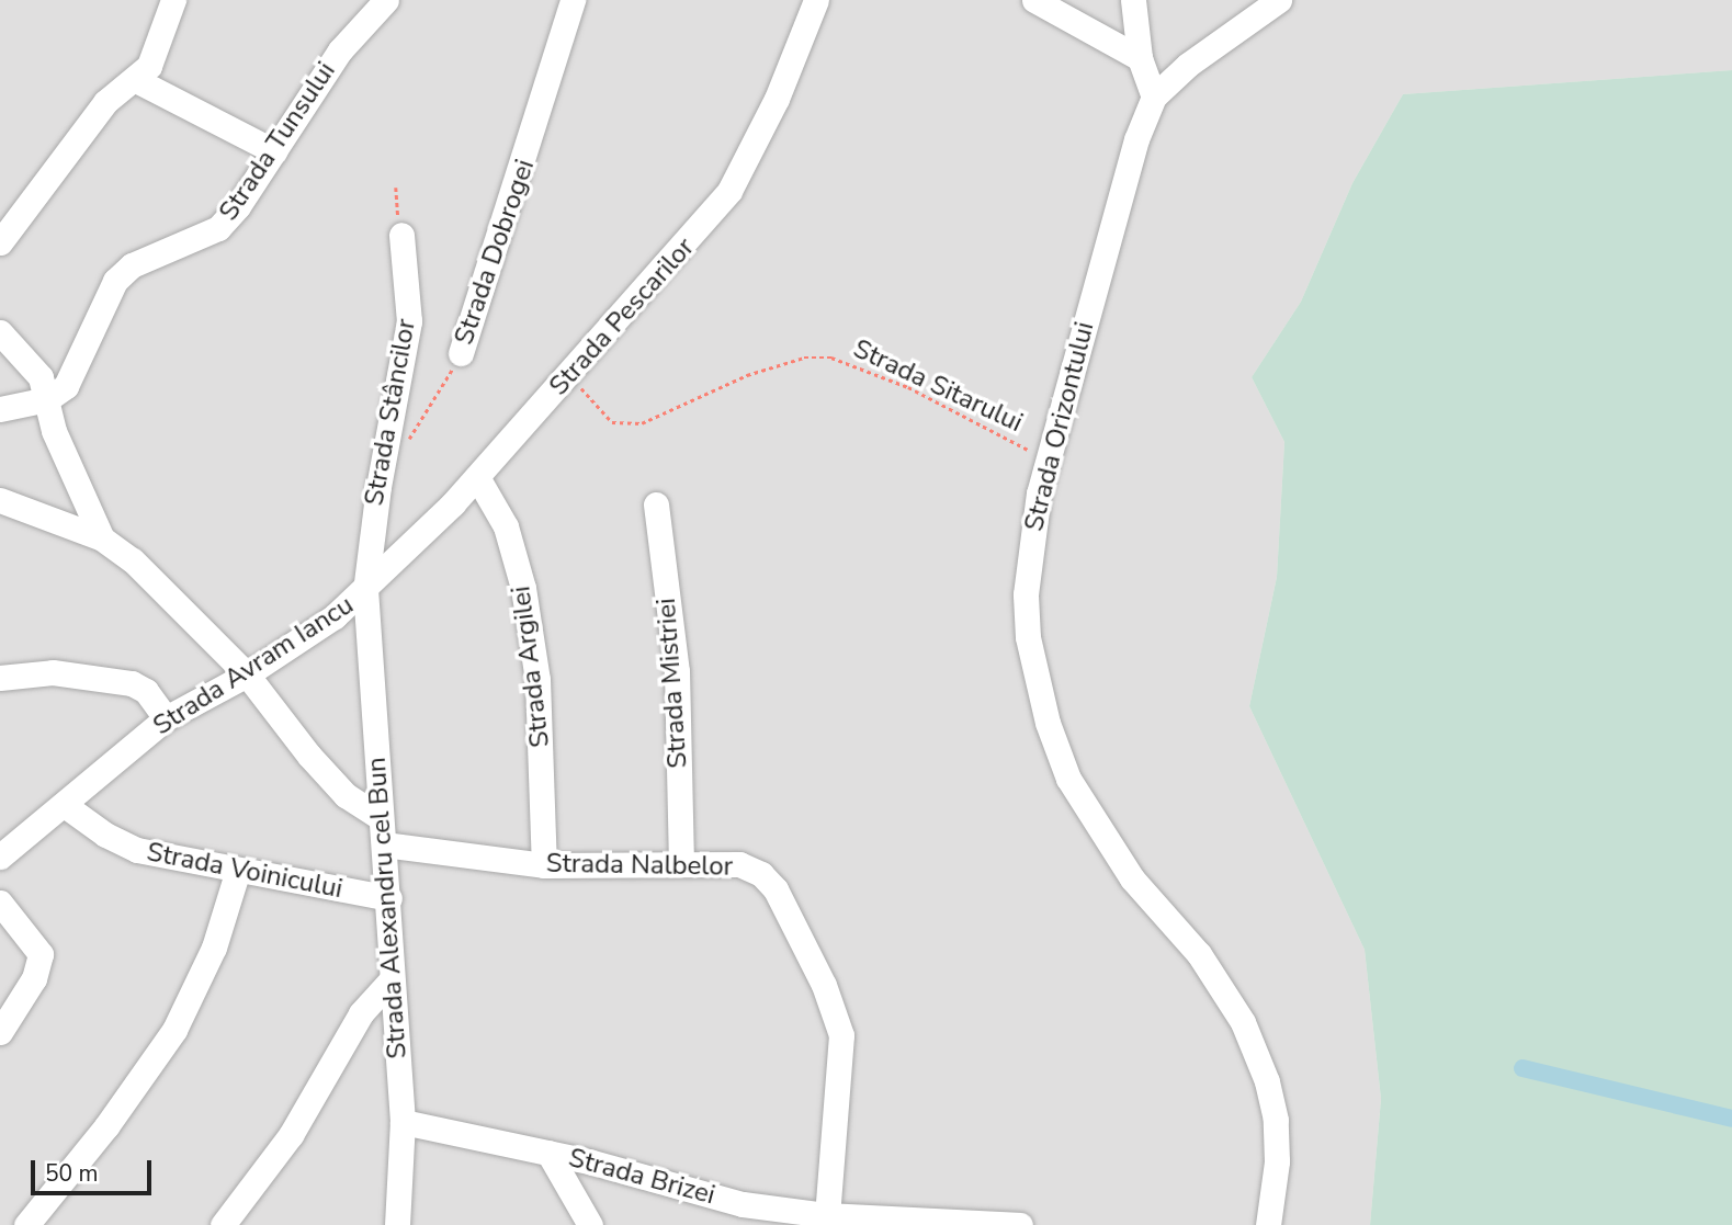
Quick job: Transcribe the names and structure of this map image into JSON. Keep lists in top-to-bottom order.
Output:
{
  "streets": {
    "street": [
      "Strada Tunsului",
      "Strada Dobrogei",
      "Strada Pescarilor",
      "Strada Stâncilor",
      "Strada Orizontului",
      "Strada Avram Iancu",
      "Strada Argilei",
      "Strada Mistriei",
      "Strada Nalbelor",
      "Strada Voinicului",
      "Strada Alexandru cel Bun",
      "Strada Brizei"
    ],
    "path": ["Strada Sitarului"]
  },
  "crossings": [
    ["Strada Pescarilor", "Strada Sitarului"],
    ["Strada Pescarilor", "Strada Stâncilor"],
    ["Strada Pescarilor", "Strada Avram Iancu"],
    ["Strada Pescarilor", "Strada Argilei"],
    ["Strada Pescarilor", "Strada Alexandru cel Bun"],
    ["Strada Sitarului", "Strada Orizontului"],
    ["Strada Stâncilor", "Strada Avram Iancu"],
    ["Strada Stâncilor", "Strada Alexandru cel Bun"],
    ["Strada Avram Iancu", "Strada Voinicului"],
    ["Strada Avram Iancu", "Strada Alexandru cel Bun"],
    ["Strada Argilei", "Strada Nalbelor"],
    ["Strada Mistriei", "Strada Nalbelor"],
    ["Strada Nalbelor", "Strada Alexandru cel Bun"],
    ["Strada Nalbelor", "Strada Brizei"],
    ["Strada Voinicului", "Strada Alexandru cel Bun"],
    ["Strada Alexandru cel Bun", "Strada Brizei"]
  ],
  "scale_bar": "50 m"
}
